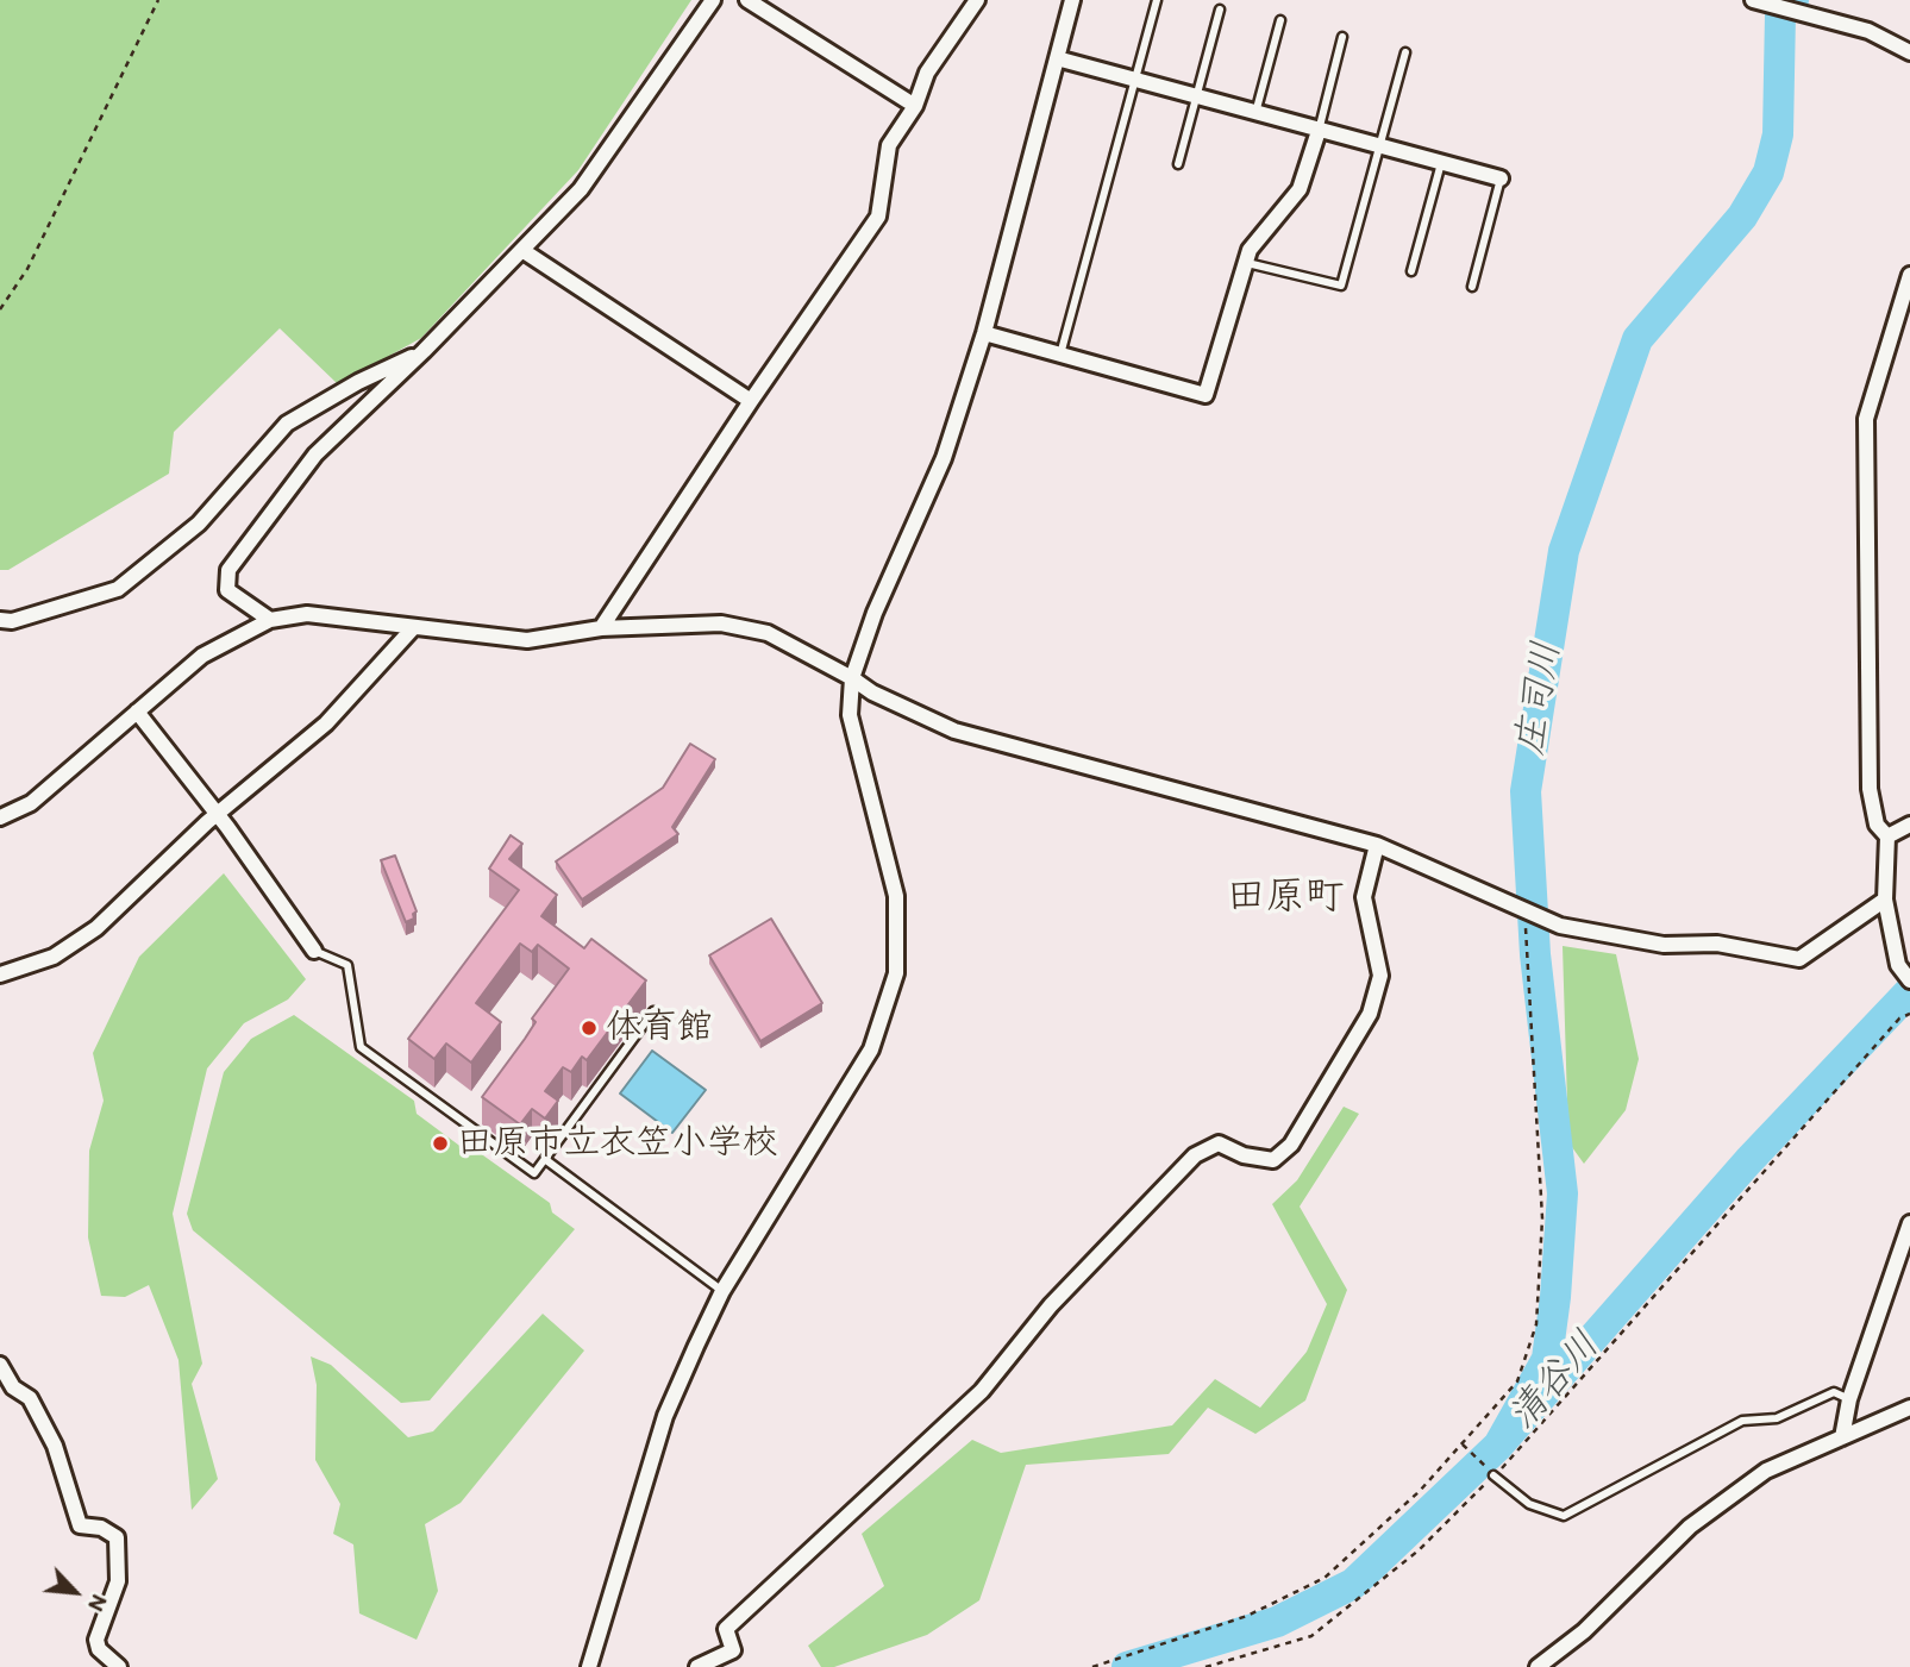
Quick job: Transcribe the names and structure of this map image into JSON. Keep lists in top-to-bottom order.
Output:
{
  "districts": ["田原町"],
  "water": ["庄司川", "清谷川"],
  "places": ["体育館", "田原市立衣笠小学校"],
  "north": "bottom right"
}
